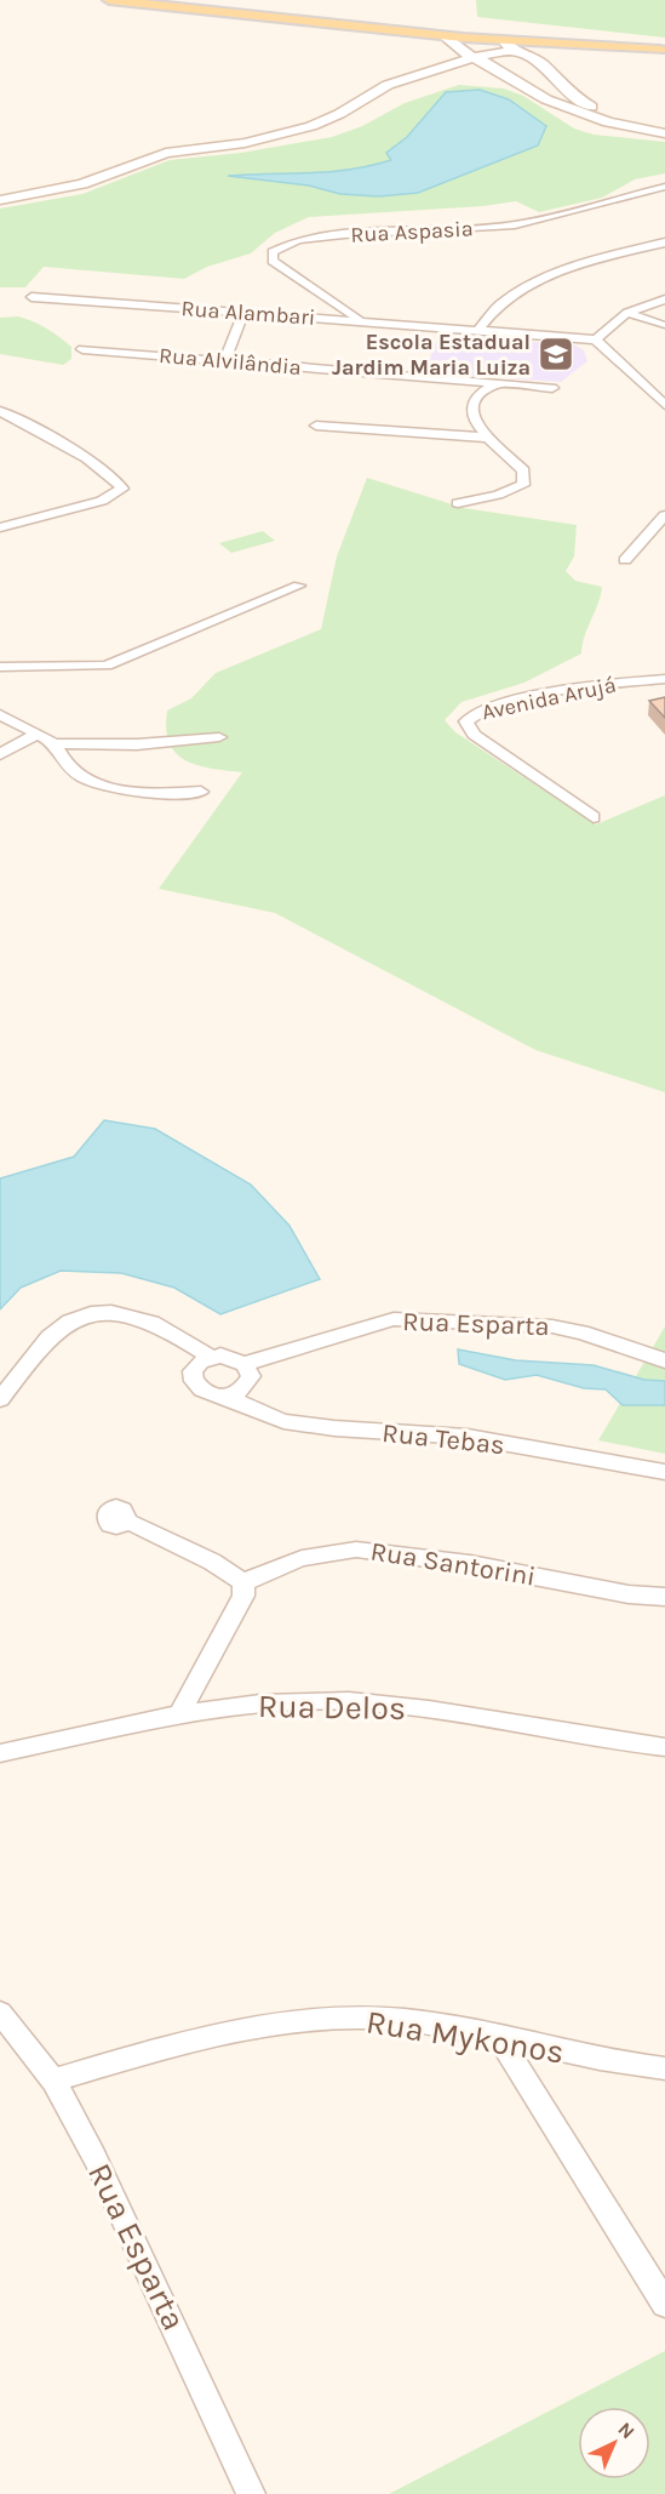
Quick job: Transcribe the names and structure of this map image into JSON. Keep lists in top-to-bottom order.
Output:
{
  "streets": {
    "street": [
      "Rua Aspasia",
      "Rua Alambari",
      "Rua Alvilândia",
      "Avenida Arujá",
      "Rua Esparta",
      "Rua Tebas",
      "Rua Santorini",
      "Rua Delos",
      "Rua Mykonos"
    ]
  },
  "crossings": [
    ["Rua Aspasia", "Rua Alambari"],
    ["Rua Esparta", "Rua Tebas"],
    ["Rua Esparta", "Rua Mykonos"]
  ],
  "places": {
    "school or university": ["Escola Estadual Jardim Maria Luiza"]
  },
  "north": "top right"
}
